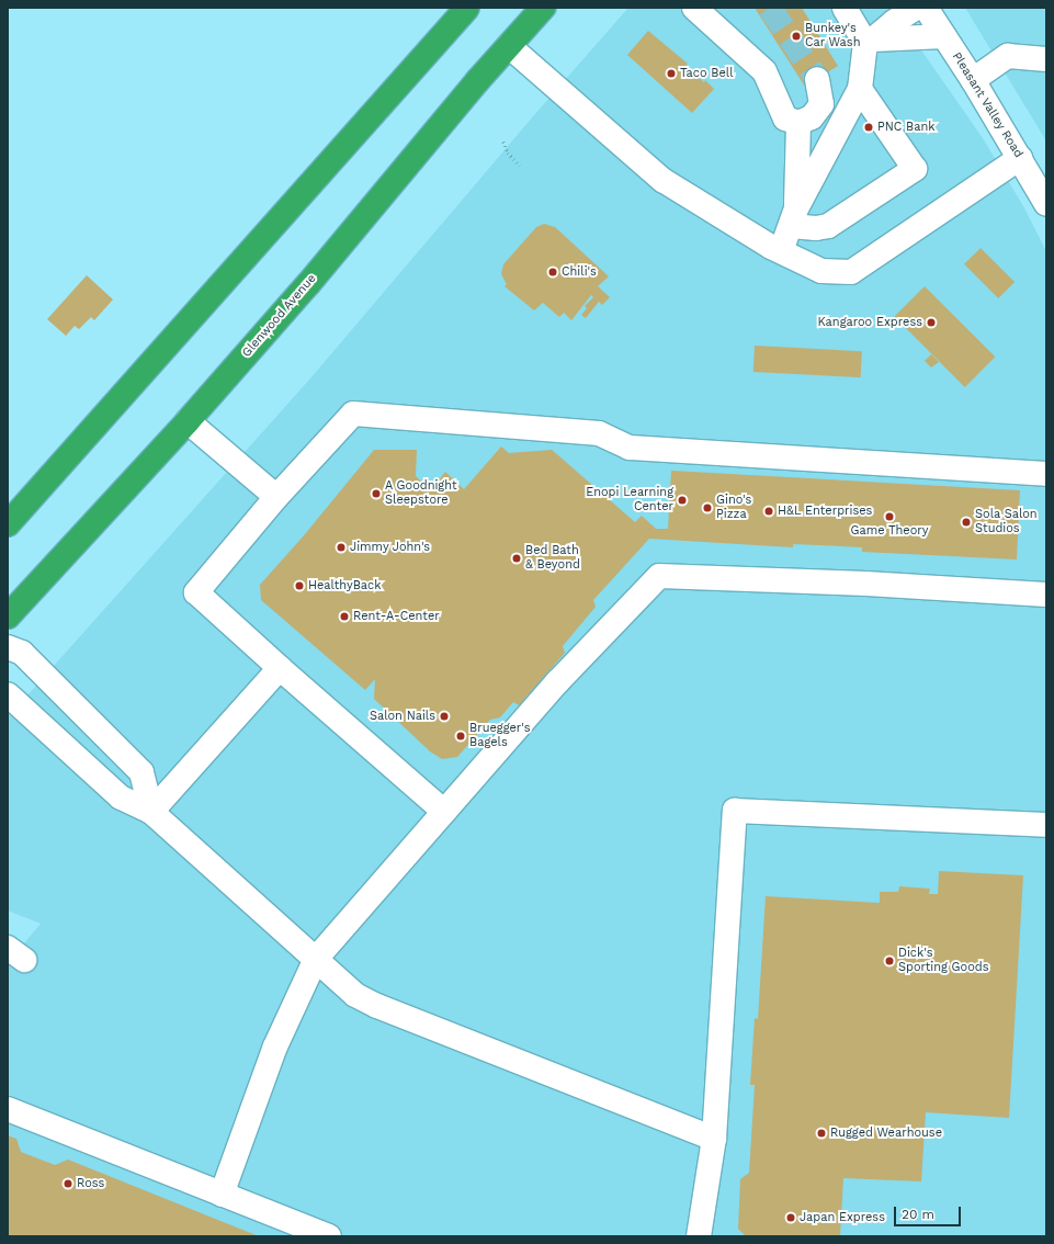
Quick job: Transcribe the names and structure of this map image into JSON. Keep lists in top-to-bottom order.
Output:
{
  "streets": {
    "highway": ["Glenwood Avenue"],
    "street": ["Pleasant Valley Road"]
  },
  "places": [
    "Bunkey's Car Wash",
    "Taco Bell",
    "PNC Bank",
    "Chili's",
    "Kangaroo Express",
    "A Goodnight Sleepstore",
    "Enopi Learning Center",
    "Gino's Pizza",
    "H&L Enterprises",
    "Game Theory",
    "Sola Salon Studios",
    "Jimmy John's",
    "Bed Bath & Beyond",
    "HealthyBack",
    "Rent-A-Center",
    "Salon Nails",
    "Bruegger's Bagels",
    "Dick's Sporting Goods",
    "Rugged Wearhouse",
    "Ross",
    "Japan Express"
  ],
  "scale_bar": "20 m"
}
